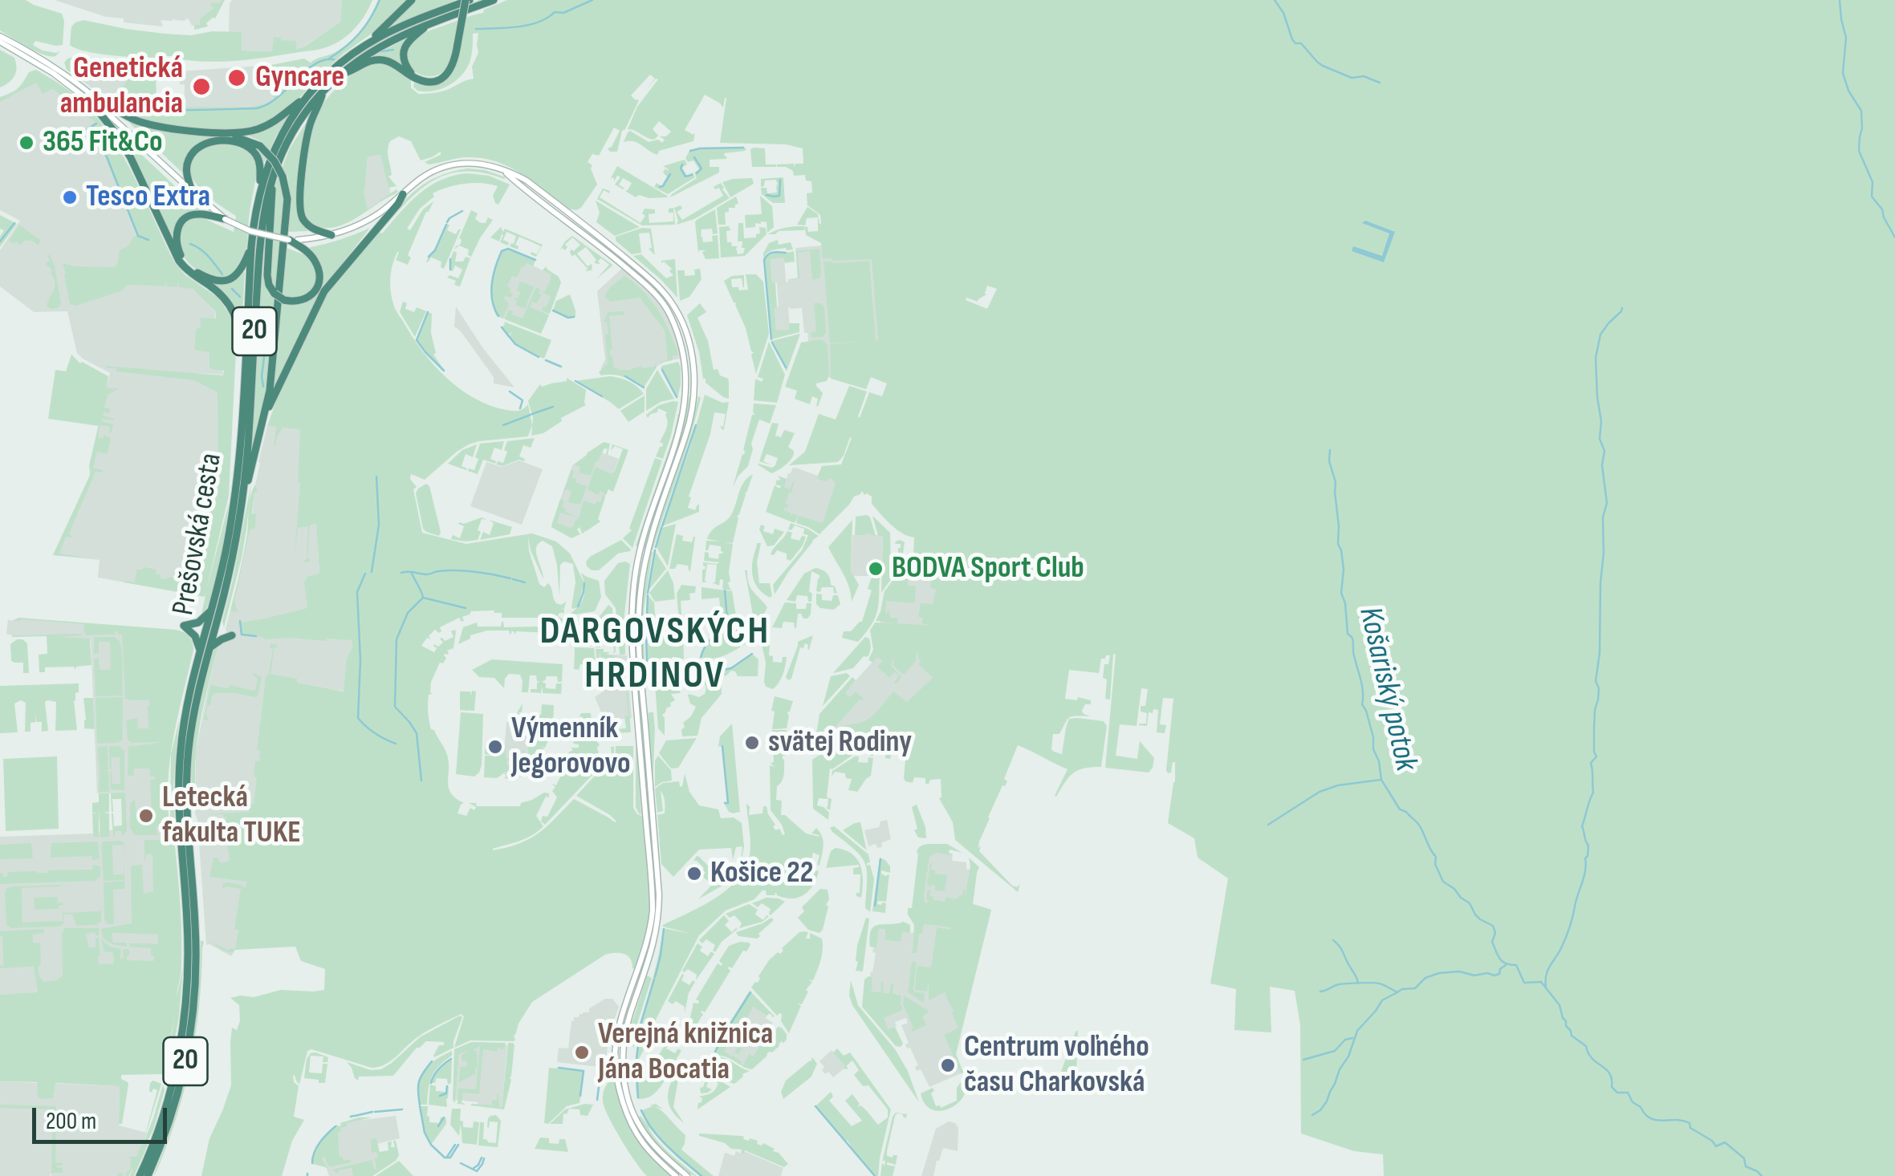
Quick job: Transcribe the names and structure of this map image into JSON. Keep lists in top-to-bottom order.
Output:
{
  "streets": {
    "highway": ["20", "Prešovská cesta"]
  },
  "crossings": [
    ["20", "Prešovská cesta"]
  ],
  "districts": ["DARGOVSKÝCH HRDINOV"],
  "water": ["Košariský potok"],
  "places": [
    "Gyncare",
    "Genetická ambulancia",
    "365 Fit&Co",
    "Tesco Extra",
    "BODVA Sport Club",
    "svätej Rodiny",
    "Výmenník Jegorovovo",
    "Letecká fakulta TUKE",
    "Košice 22",
    "Verejná knižnica Jána Bocatia",
    "Centrum voľného času Charkovská"
  ],
  "scale_bar": "200 m"
}
